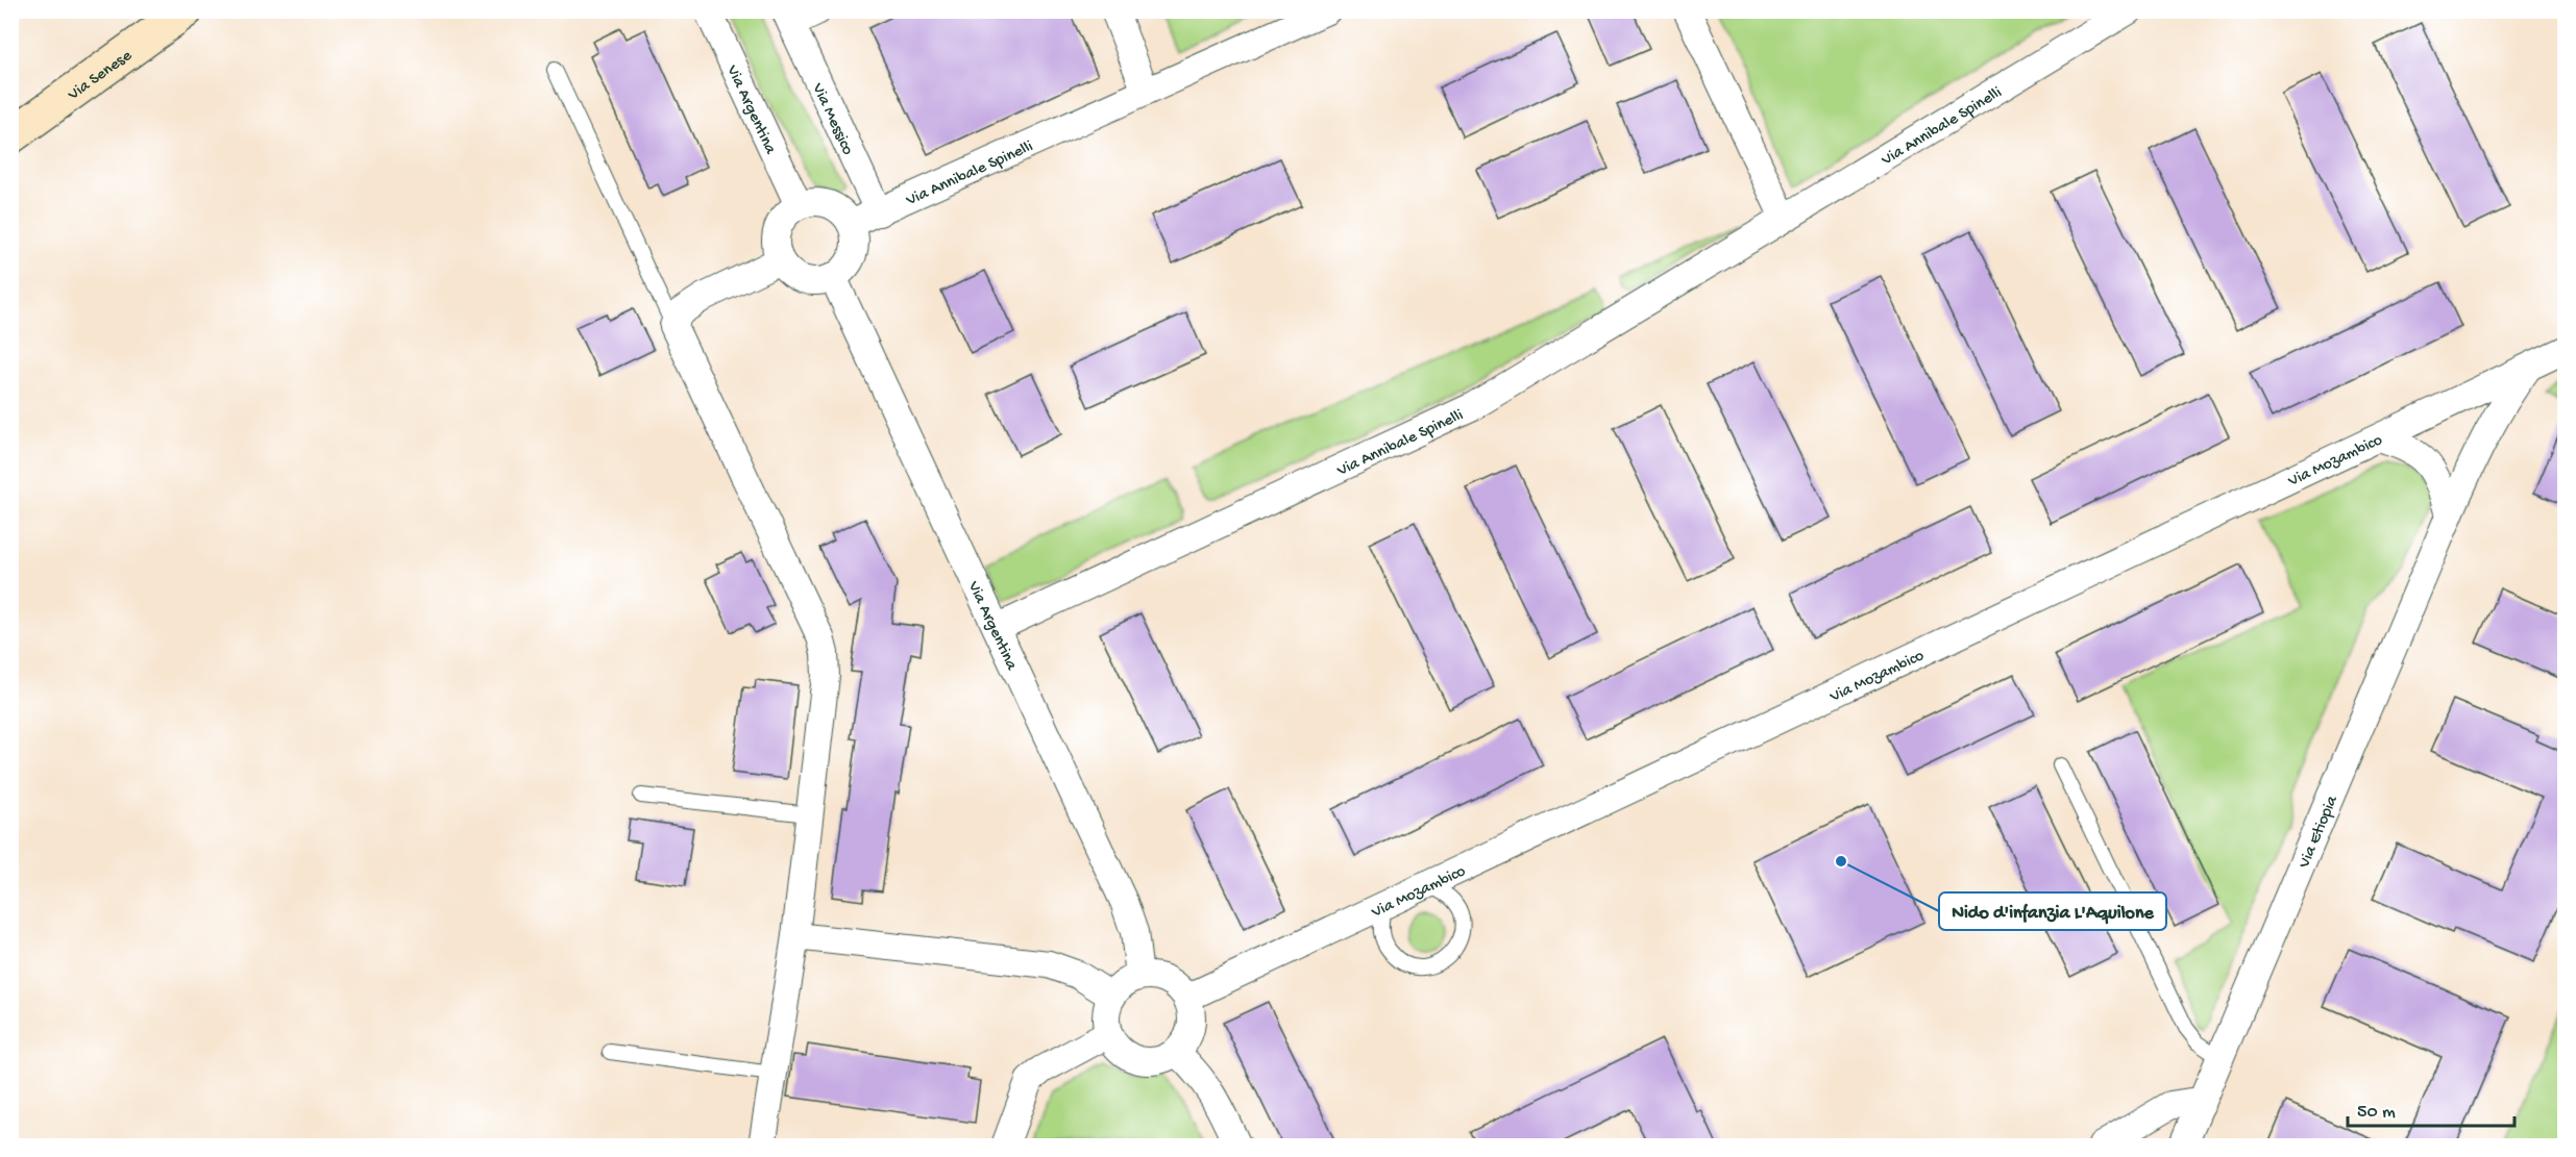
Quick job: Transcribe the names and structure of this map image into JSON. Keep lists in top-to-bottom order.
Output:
{
  "streets": {
    "main road": ["Via Senese"],
    "street": [
      "Via Argentina",
      "Via Messico",
      "Via Annibale Spinelli",
      "Via Mozambico",
      "Via Etiopia"
    ]
  },
  "crossings": [
    ["Via Argentina", "Via Annibale Spinelli"],
    ["Via Argentina", "Via Mozambico"],
    ["Via Messico", "Via Annibale Spinelli"],
    ["Via Mozambico", "Via Etiopia"]
  ],
  "places": ["Nido d'infanzia L'Aquilone"],
  "scale_bar": "50 m"
}
